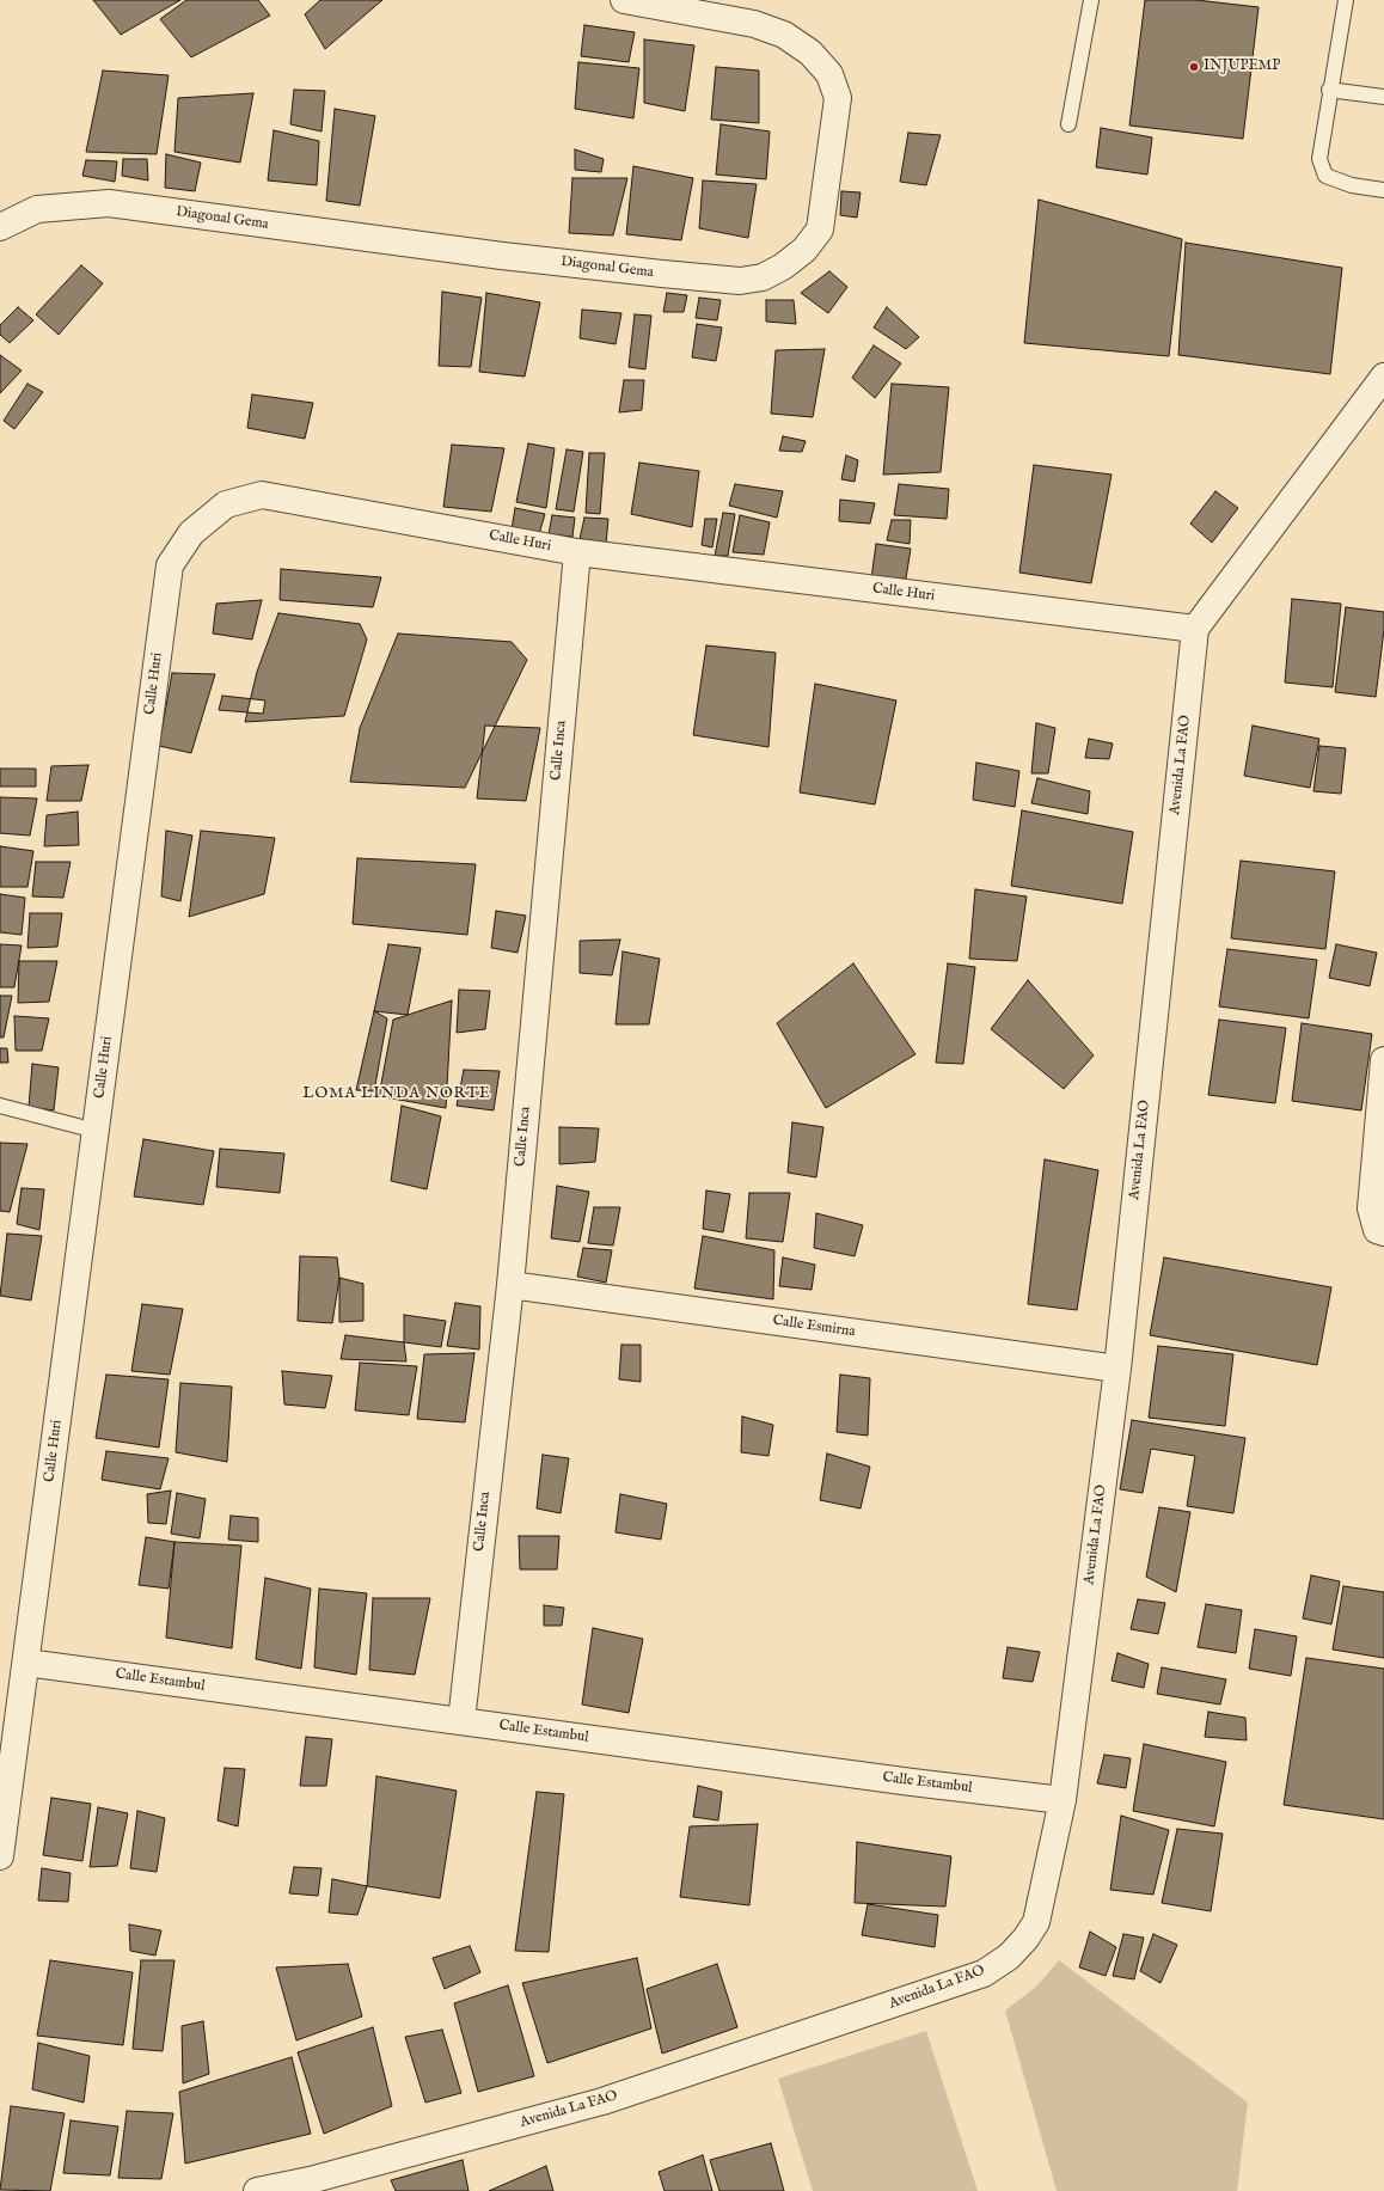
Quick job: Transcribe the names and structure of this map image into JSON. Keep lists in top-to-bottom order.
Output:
{
  "streets": {
    "street": [
      "Diagonal Gema",
      "Calle Huri",
      "Calle Inca",
      "Avenida La FAO",
      "Calle Esmirna",
      "Calle Estambul"
    ]
  },
  "crossings": [
    ["Calle Huri", "Calle Inca"],
    ["Calle Huri", "Avenida La FAO"],
    ["Calle Huri", "Calle Estambul"],
    ["Calle Inca", "Calle Esmirna"],
    ["Calle Inca", "Calle Estambul"],
    ["Avenida La FAO", "Calle Esmirna"],
    ["Avenida La FAO", "Calle Estambul"]
  ],
  "districts": ["LOMA LINDA NORTE"],
  "places": ["INJUPEMP"]
}
